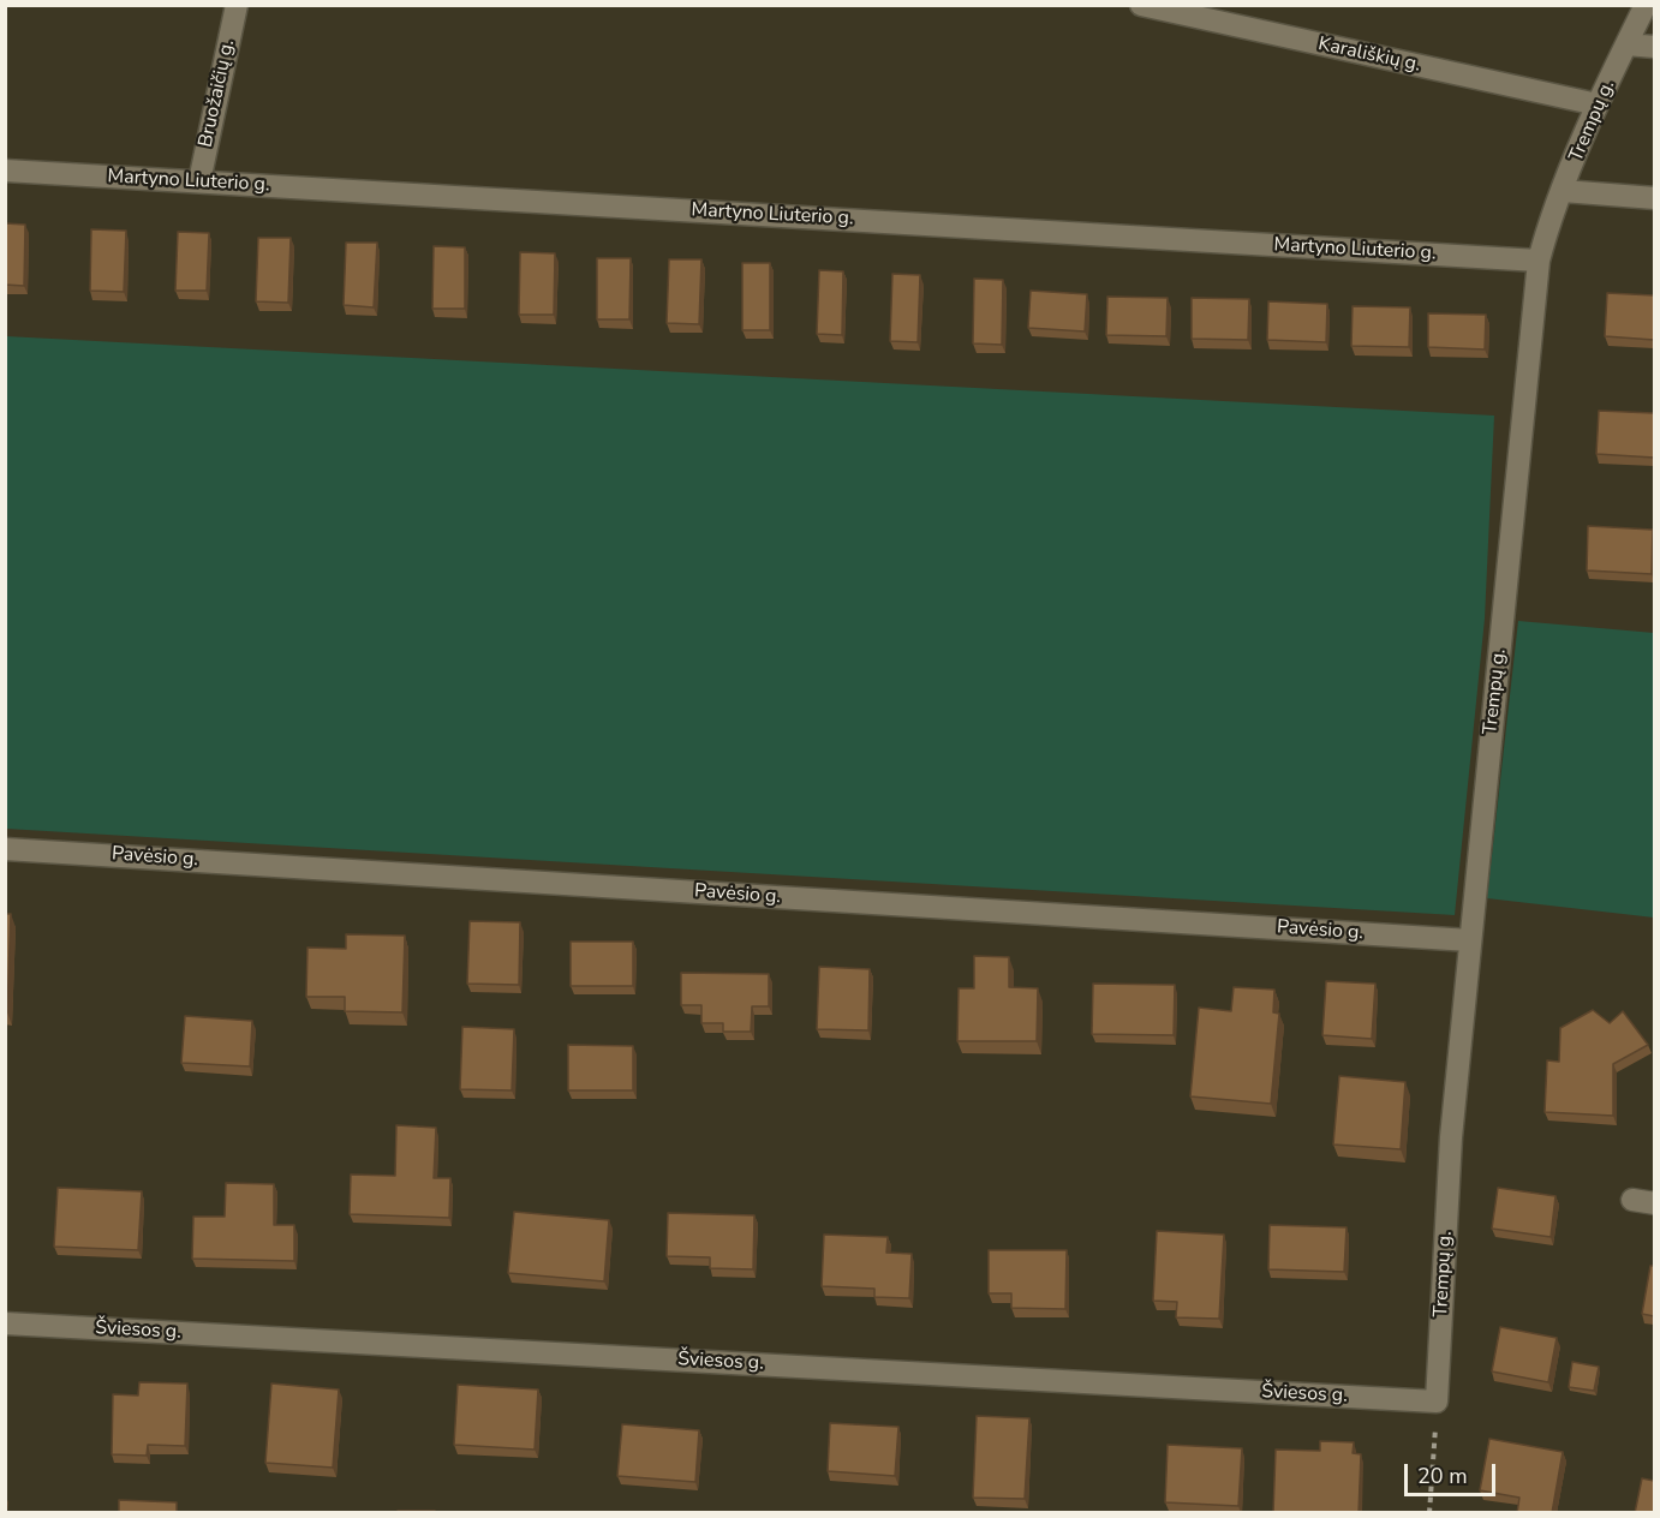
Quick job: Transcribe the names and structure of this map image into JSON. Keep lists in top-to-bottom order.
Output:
{
  "streets": {
    "street": [
      "Karališkių g.",
      "Bruožaičių g.",
      "Trempų g.",
      "Martyno Liuterio g.",
      "Pavėsio g.",
      "Šviesos g."
    ]
  },
  "crossings": [
    ["Karališkių g.", "Trempų g."],
    ["Bruožaičių g.", "Martyno Liuterio g."],
    ["Trempų g.", "Martyno Liuterio g."],
    ["Trempų g.", "Pavėsio g."],
    ["Trempų g.", "Šviesos g."]
  ],
  "scale_bar": "20 m"
}
